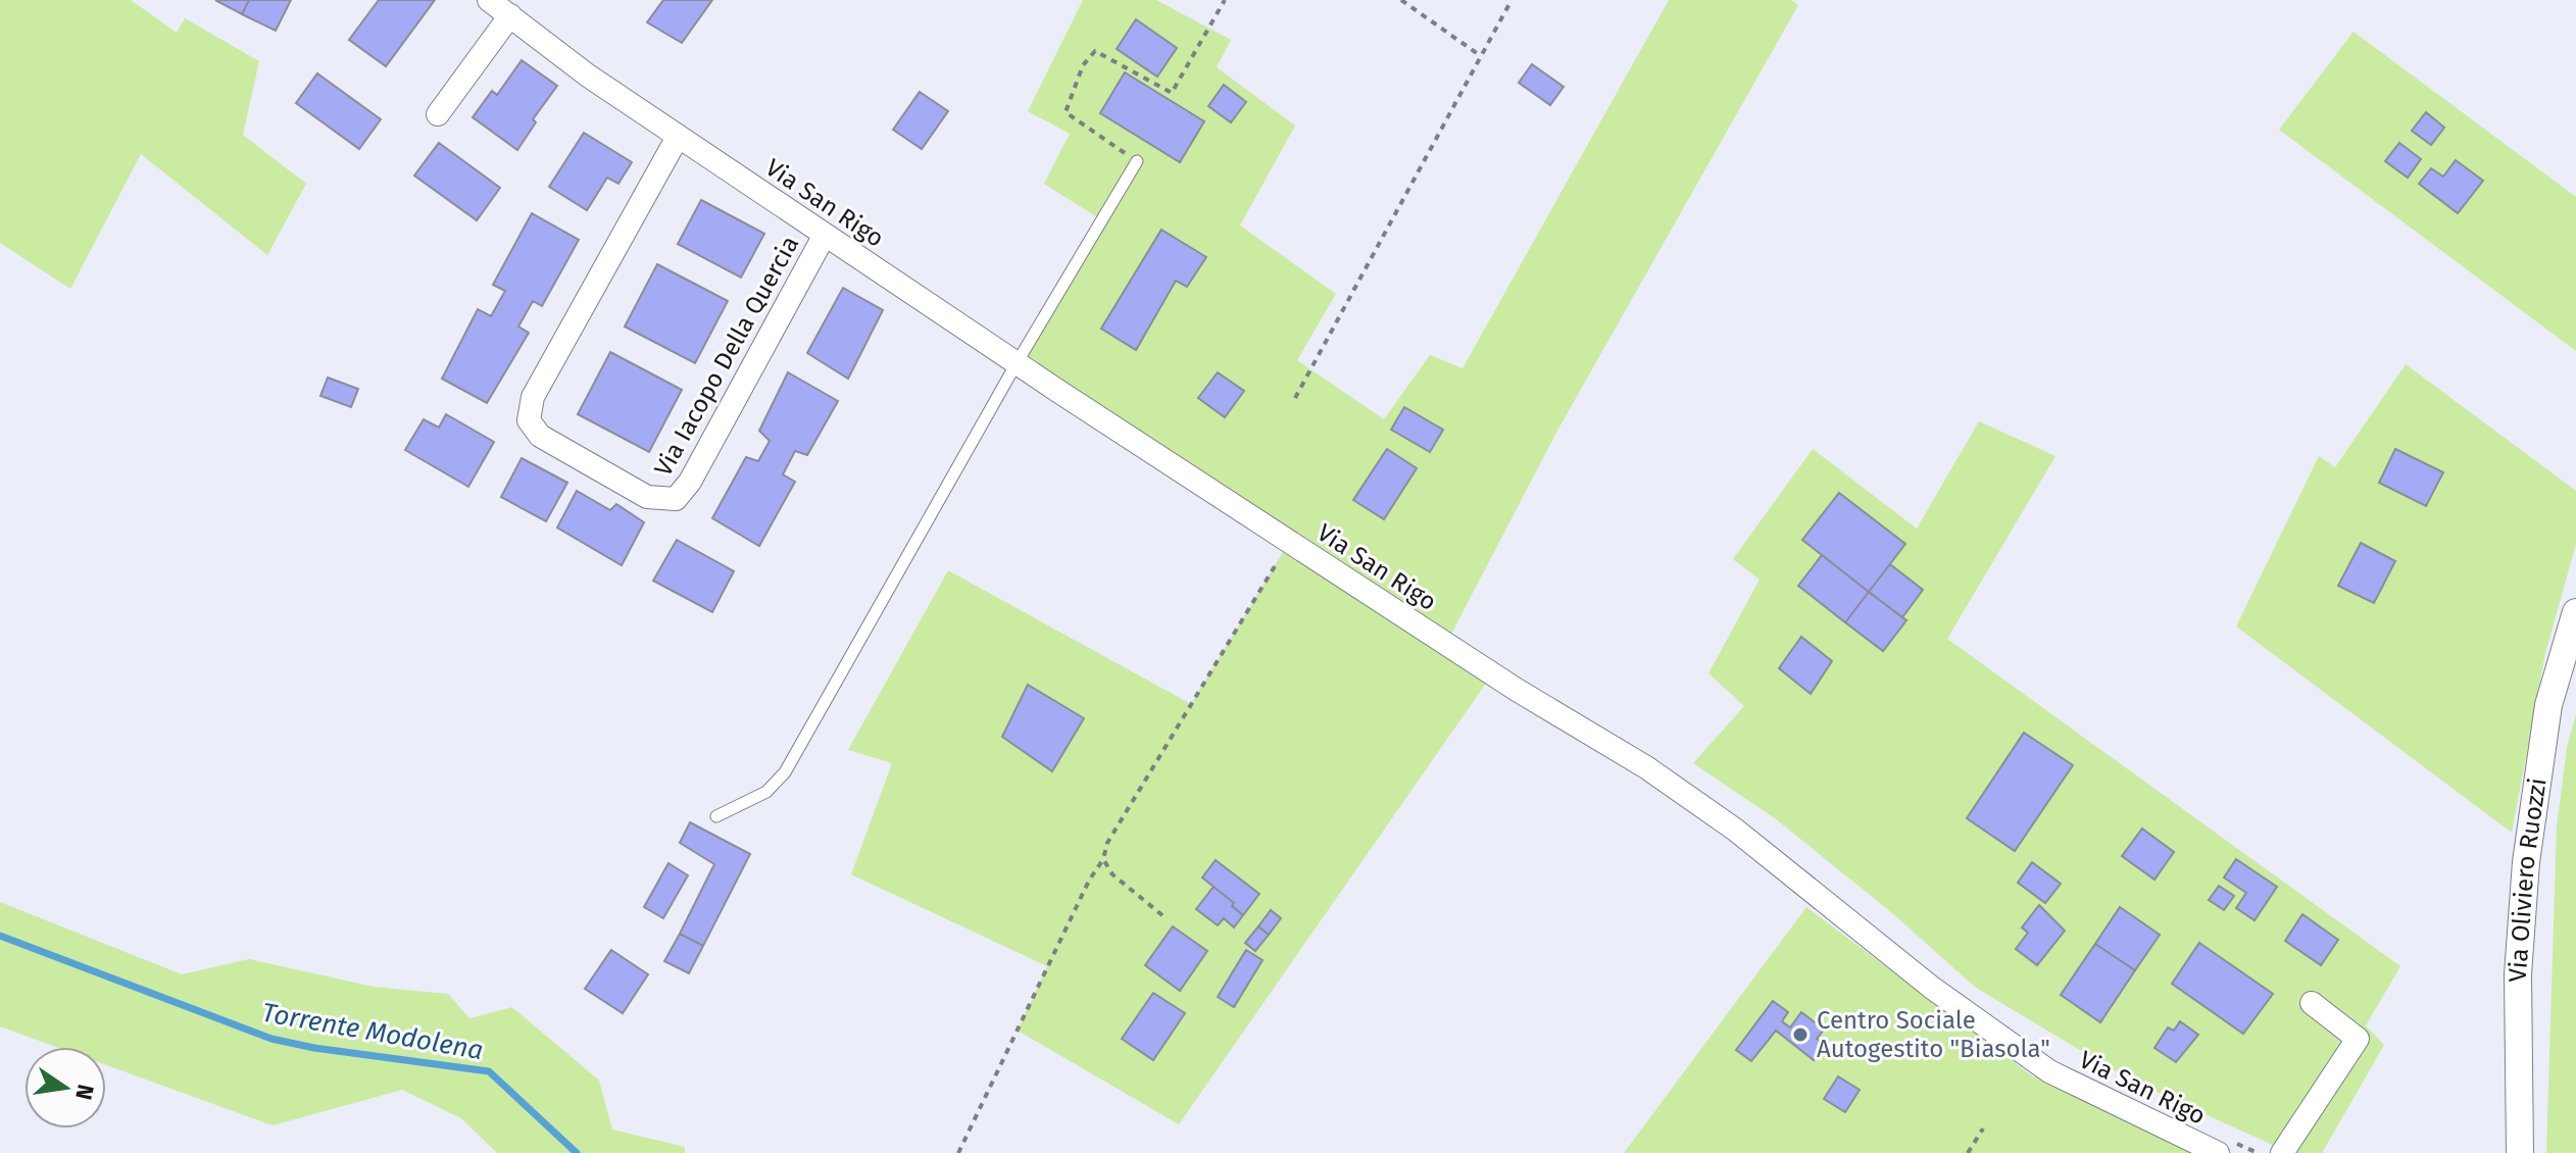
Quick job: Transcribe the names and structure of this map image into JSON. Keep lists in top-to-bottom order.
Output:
{
  "streets": {
    "street": ["Via San Rigo", "Via Iacopo Della Quercia", "Via Oliviero Ruozzi"]
  },
  "crossings": [
    ["Via San Rigo", "Via Iacopo Della Quercia"]
  ],
  "water": ["Torrente Modolena"],
  "places": ["Centro Sociale Autogestito \"Biasola\""],
  "north": "right"
}
